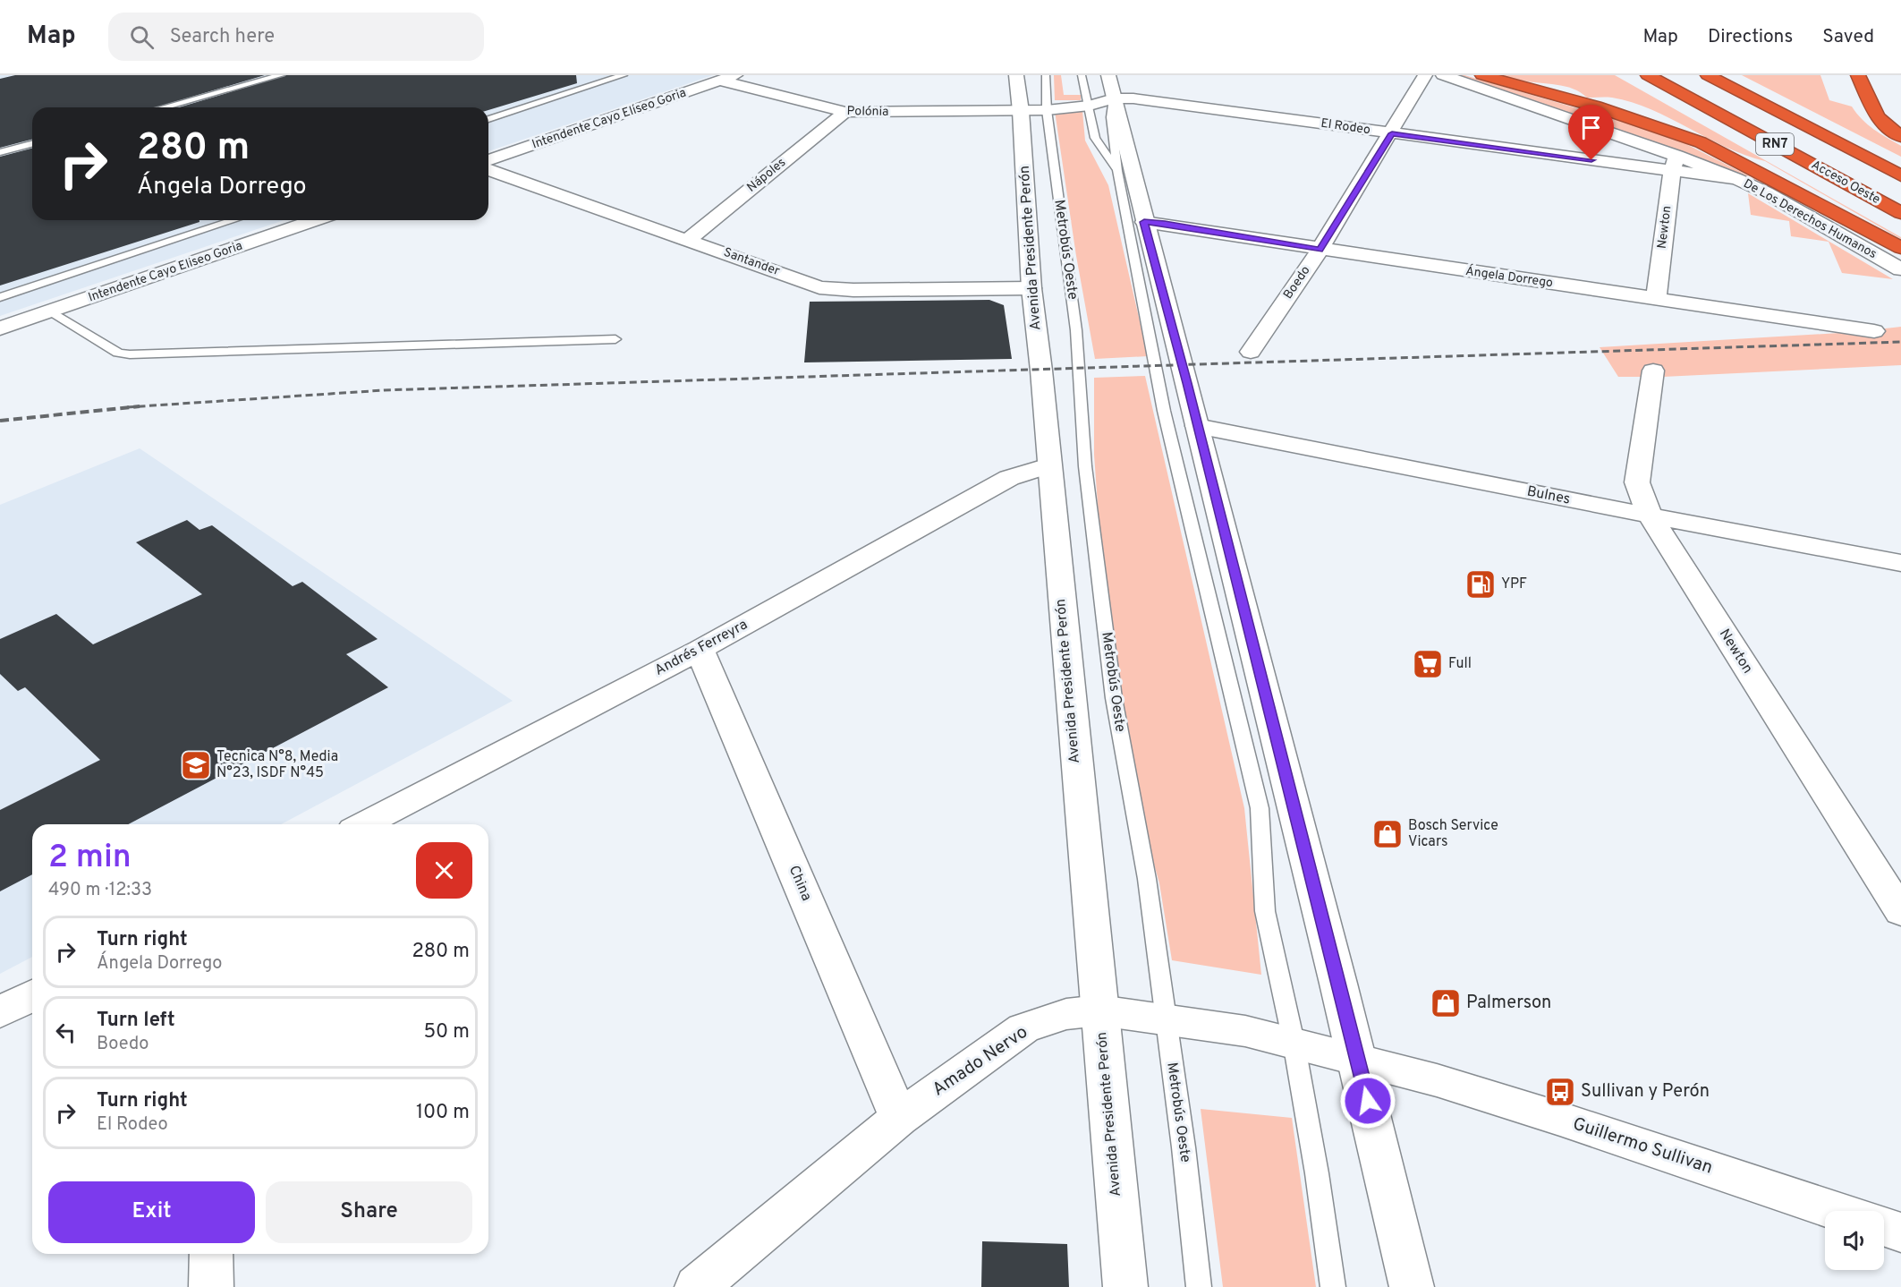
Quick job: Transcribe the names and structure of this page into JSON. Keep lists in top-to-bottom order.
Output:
{
  "streets": {
    "highway": ["RN7", "Acceso Oeste"],
    "street": [
      "Polónia",
      "Intendente Cayo Eliseo Goria",
      "El Rodeo",
      "Nápoles",
      "De Los Derechos Humanos",
      "Newton",
      "Avenida Presidente Perón",
      "Santander",
      "Ángela Dorrego",
      "Boedo",
      "Bulnes",
      "Andrés Ferreyra",
      "China",
      "Amado Nervo",
      "Guillermo Sullivan"
    ],
    "lane": ["Metrobús Oeste"]
  },
  "crossings": [
    ["Polónia", "Intendente Cayo Eliseo Goria"],
    ["Polónia", "El Rodeo"],
    ["Polónia", "Nápoles"],
    ["Polónia", "Avenida Presidente Perón"],
    ["Polónia", "Metrobús Oeste"],
    ["El Rodeo", "De Los Derechos Humanos"],
    ["El Rodeo", "Newton"],
    ["El Rodeo", "Metrobús Oeste"],
    ["El Rodeo", "Boedo"],
    ["Nápoles", "Santander"],
    ["De Los Derechos Humanos", "Newton"],
    ["Newton", "Ángela Dorrego"],
    ["Newton", "Bulnes"],
    ["Avenida Presidente Perón", "Santander"],
    ["Avenida Presidente Perón", "Andrés Ferreyra"],
    ["Avenida Presidente Perón", "Amado Nervo"],
    ["Metrobús Oeste", "Amado Nervo"],
    ["Ángela Dorrego", "Boedo"],
    ["Andrés Ferreyra", "China"],
    ["China", "Amado Nervo"],
    ["Amado Nervo", "Guillermo Sullivan"]
  ],
  "places": {
    "fuel station": ["YPF"],
    "supermarket": ["Full"],
    "school or university": ["Tecnica N°8, Media N°23, ISDF N°45"],
    "shop": ["Bosch Service Vicars", "Palmerson"],
    "bus stop": ["Sullivan y Perón"]
  },
  "page": {
    "header": "Map",
    "search": "Search here",
    "nav": ["Map", "Directions", "Saved"],
    "turn": ["280 m", "Ángela Dorrego"],
    "heading": ["2 min", "490 m · 12:33"],
    "list": [
      {
        "name": "Turn right",
        "note": "Ángela Dorrego",
        "value": "280 m"
      },
      {
        "name": "Turn left",
        "note": "Boedo",
        "value": "50 m"
      },
      {
        "name": "Turn right",
        "note": "El Rodeo",
        "value": "100 m"
      }
    ],
    "buttons": ["Exit", "Share"]
  }
}
